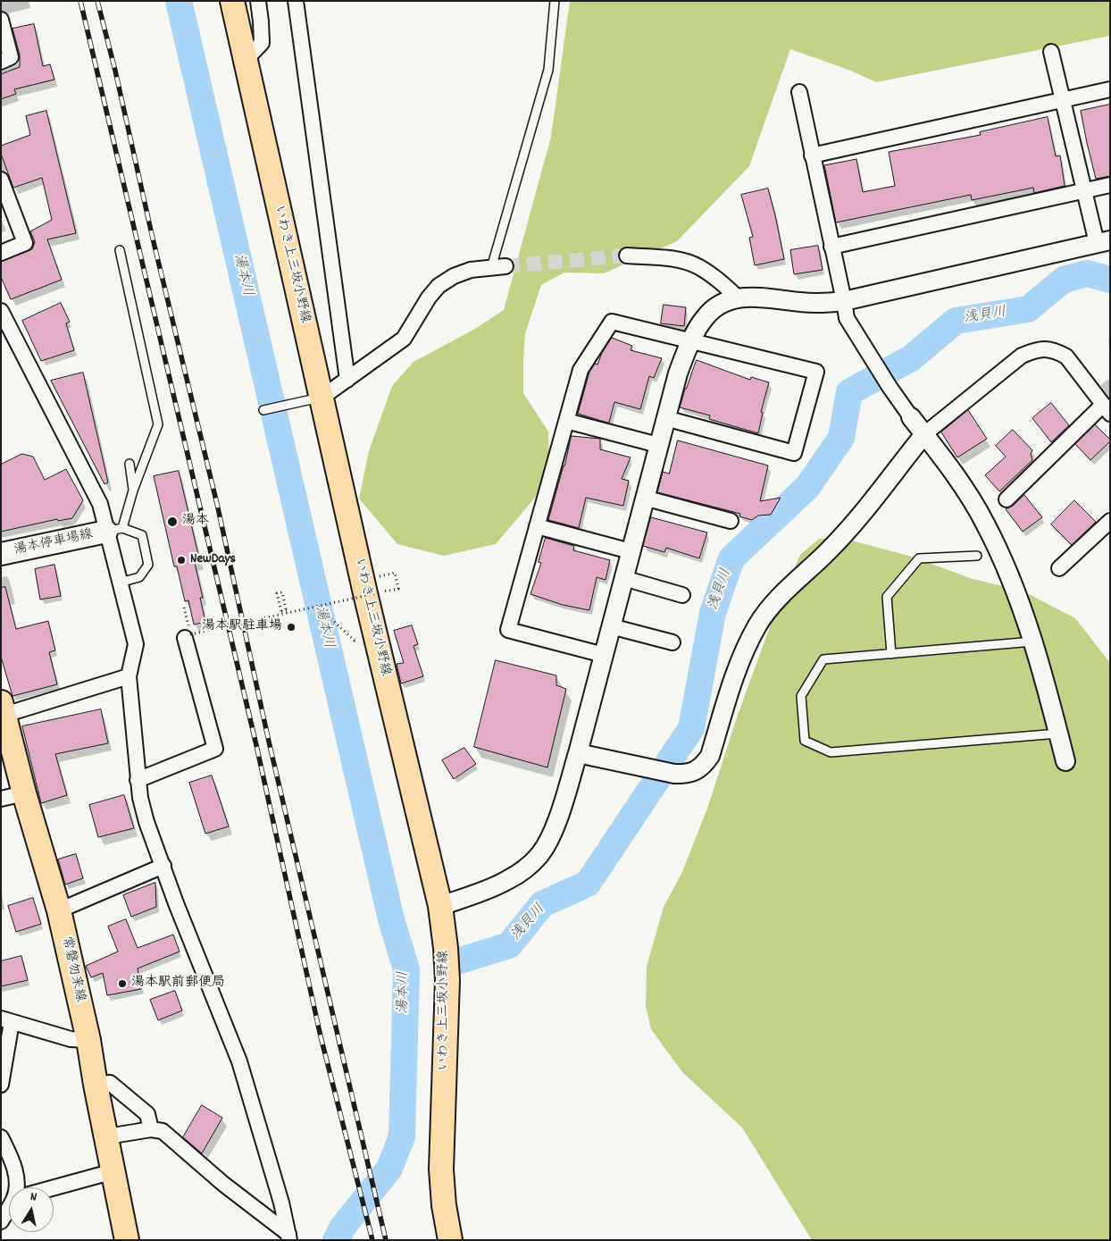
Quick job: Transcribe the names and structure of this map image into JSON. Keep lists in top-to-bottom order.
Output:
{
  "streets": {
    "main road": ["いわき上三坂小野線", "湯本停車場線", "常磐勿来線"]
  },
  "water": ["湯本川", "浅貝川"],
  "places": [
    "湯本",
    "NewDays",
    "湯本駅駐車場",
    "湯本駅前郵便局"
  ],
  "north": "top"
}
